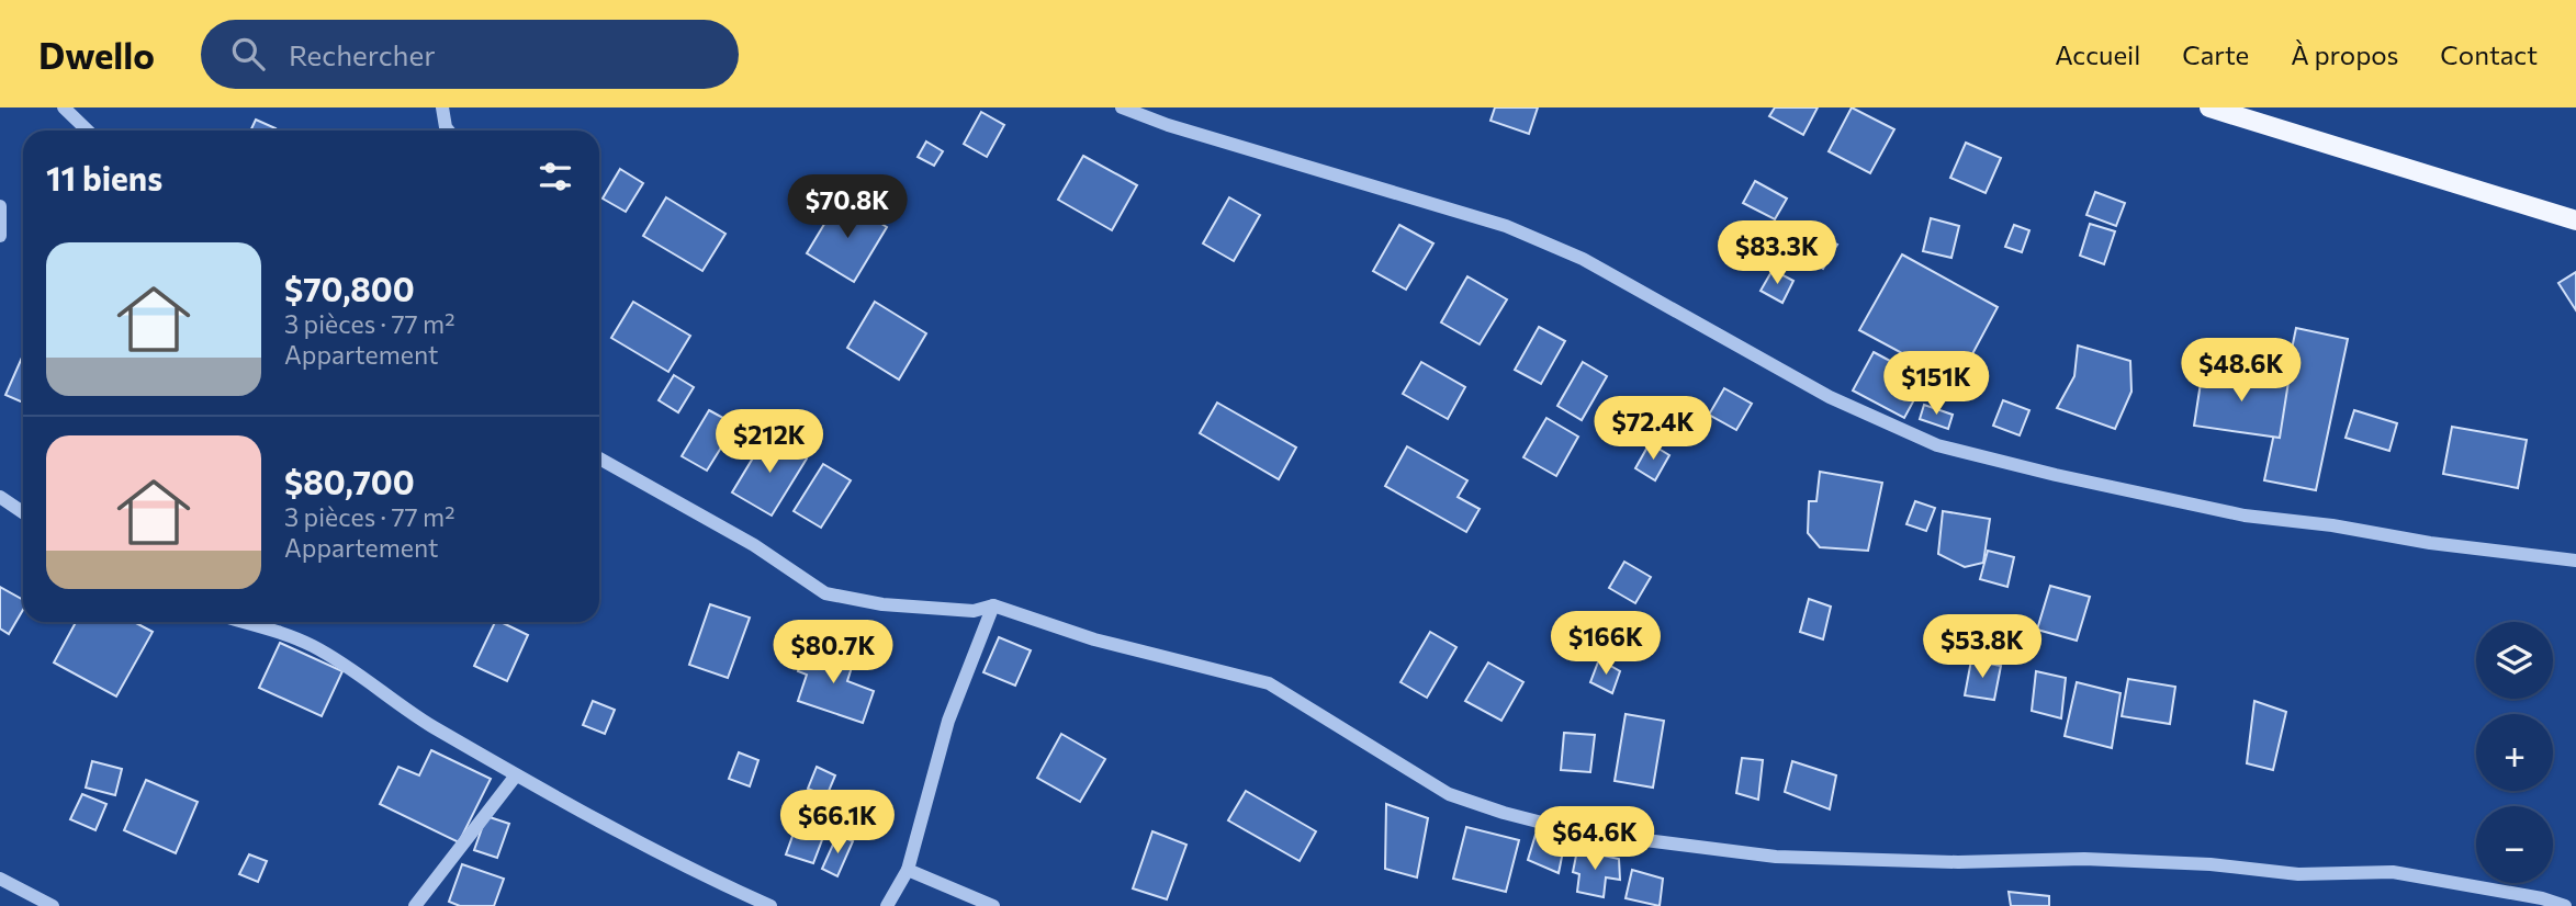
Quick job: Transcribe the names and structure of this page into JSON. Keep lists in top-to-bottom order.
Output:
{
  "page": {
    "header": "Dwello",
    "search": "Rechercher",
    "nav": [
      "Accueil",
      "Carte",
      "À propos",
      "Contact"
    ],
    "heading": "11 biens",
    "price": [
      "$70.8K",
      "$83.3K",
      "$48.6K",
      "$151K",
      "$72.4K",
      "$212K",
      "$166K",
      "$53.8K",
      "$80.7K",
      "$66.1K",
      "$64.6K"
    ],
    "list": [
      {
        "name": "$70,800",
        "note": "3 pièces · 77 m² · Appartement"
      },
      {
        "name": "$80,700",
        "note": "3 pièces · 77 m² · Appartement"
      }
    ],
    "map_buttons": ["+", "−"]
  }
}
